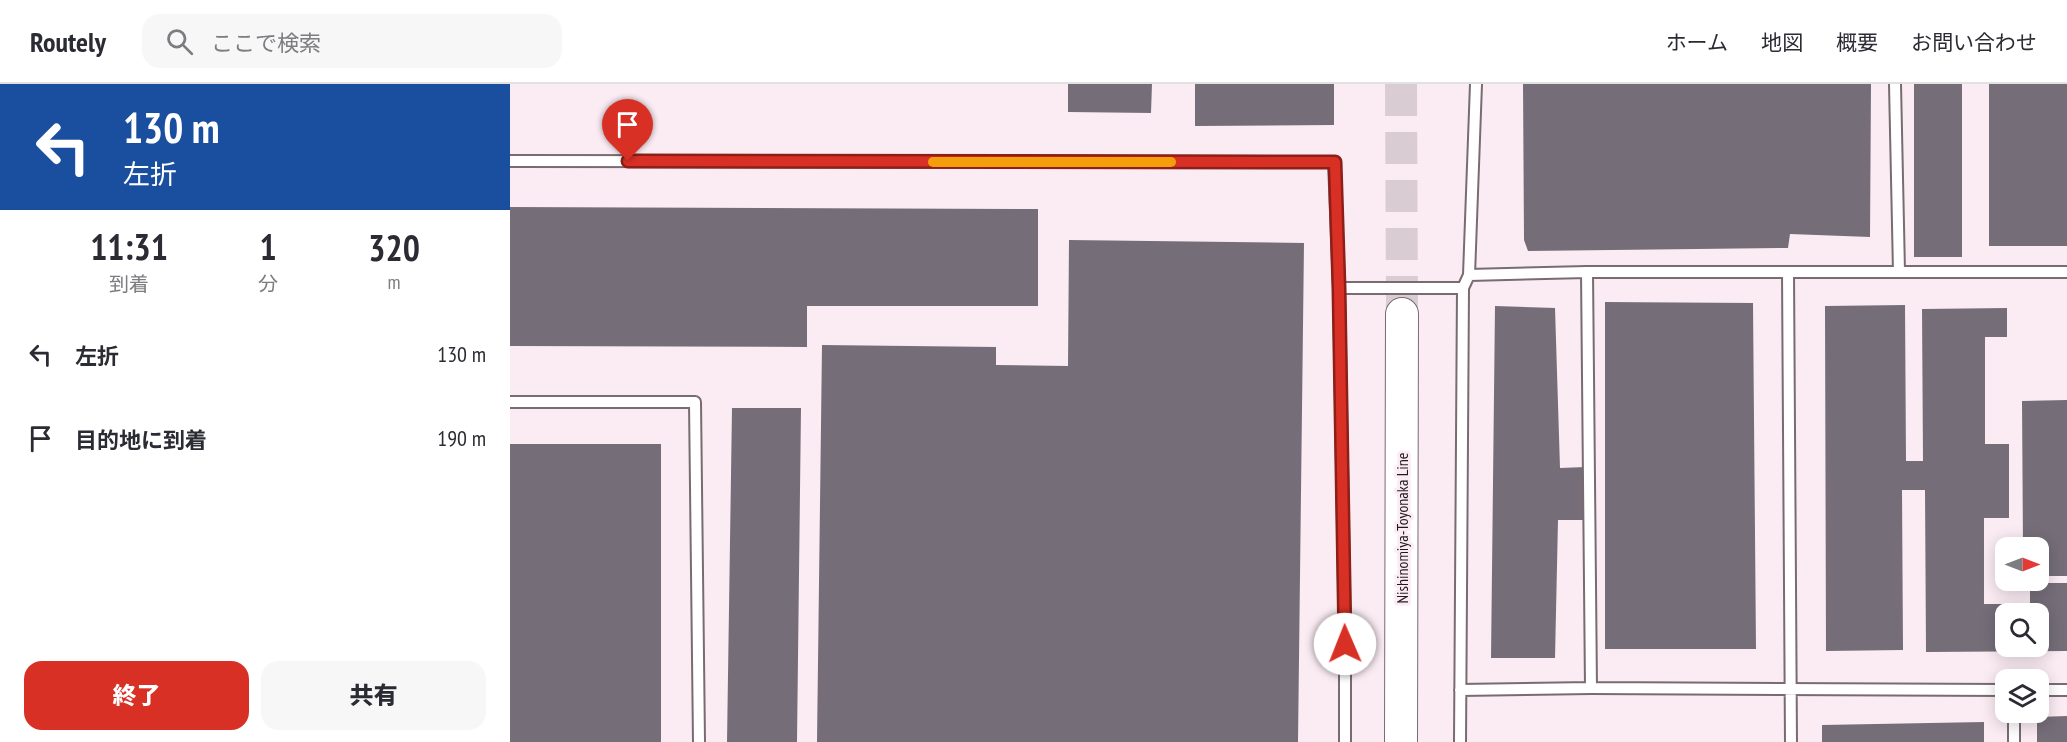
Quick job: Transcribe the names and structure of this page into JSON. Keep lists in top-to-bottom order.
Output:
{
  "streets": {
    "main road": ["Nishinomiya-Toyonaka Line"]
  },
  "north": "right",
  "page": {
    "header": "Routely",
    "search": "ここで検索",
    "nav": [
      "ホーム",
      "地図",
      "概要",
      "お問い合わせ"
    ],
    "turn": ["130 m", "左折"],
    "eta": [
      "11:31",
      "到着",
      "1",
      "分",
      "320",
      "m"
    ],
    "list": [
      {
        "name": "左折",
        "value": "130 m"
      },
      {
        "name": "目的地に到着",
        "value": "190 m"
      }
    ],
    "buttons": ["終了", "共有"]
  }
}
